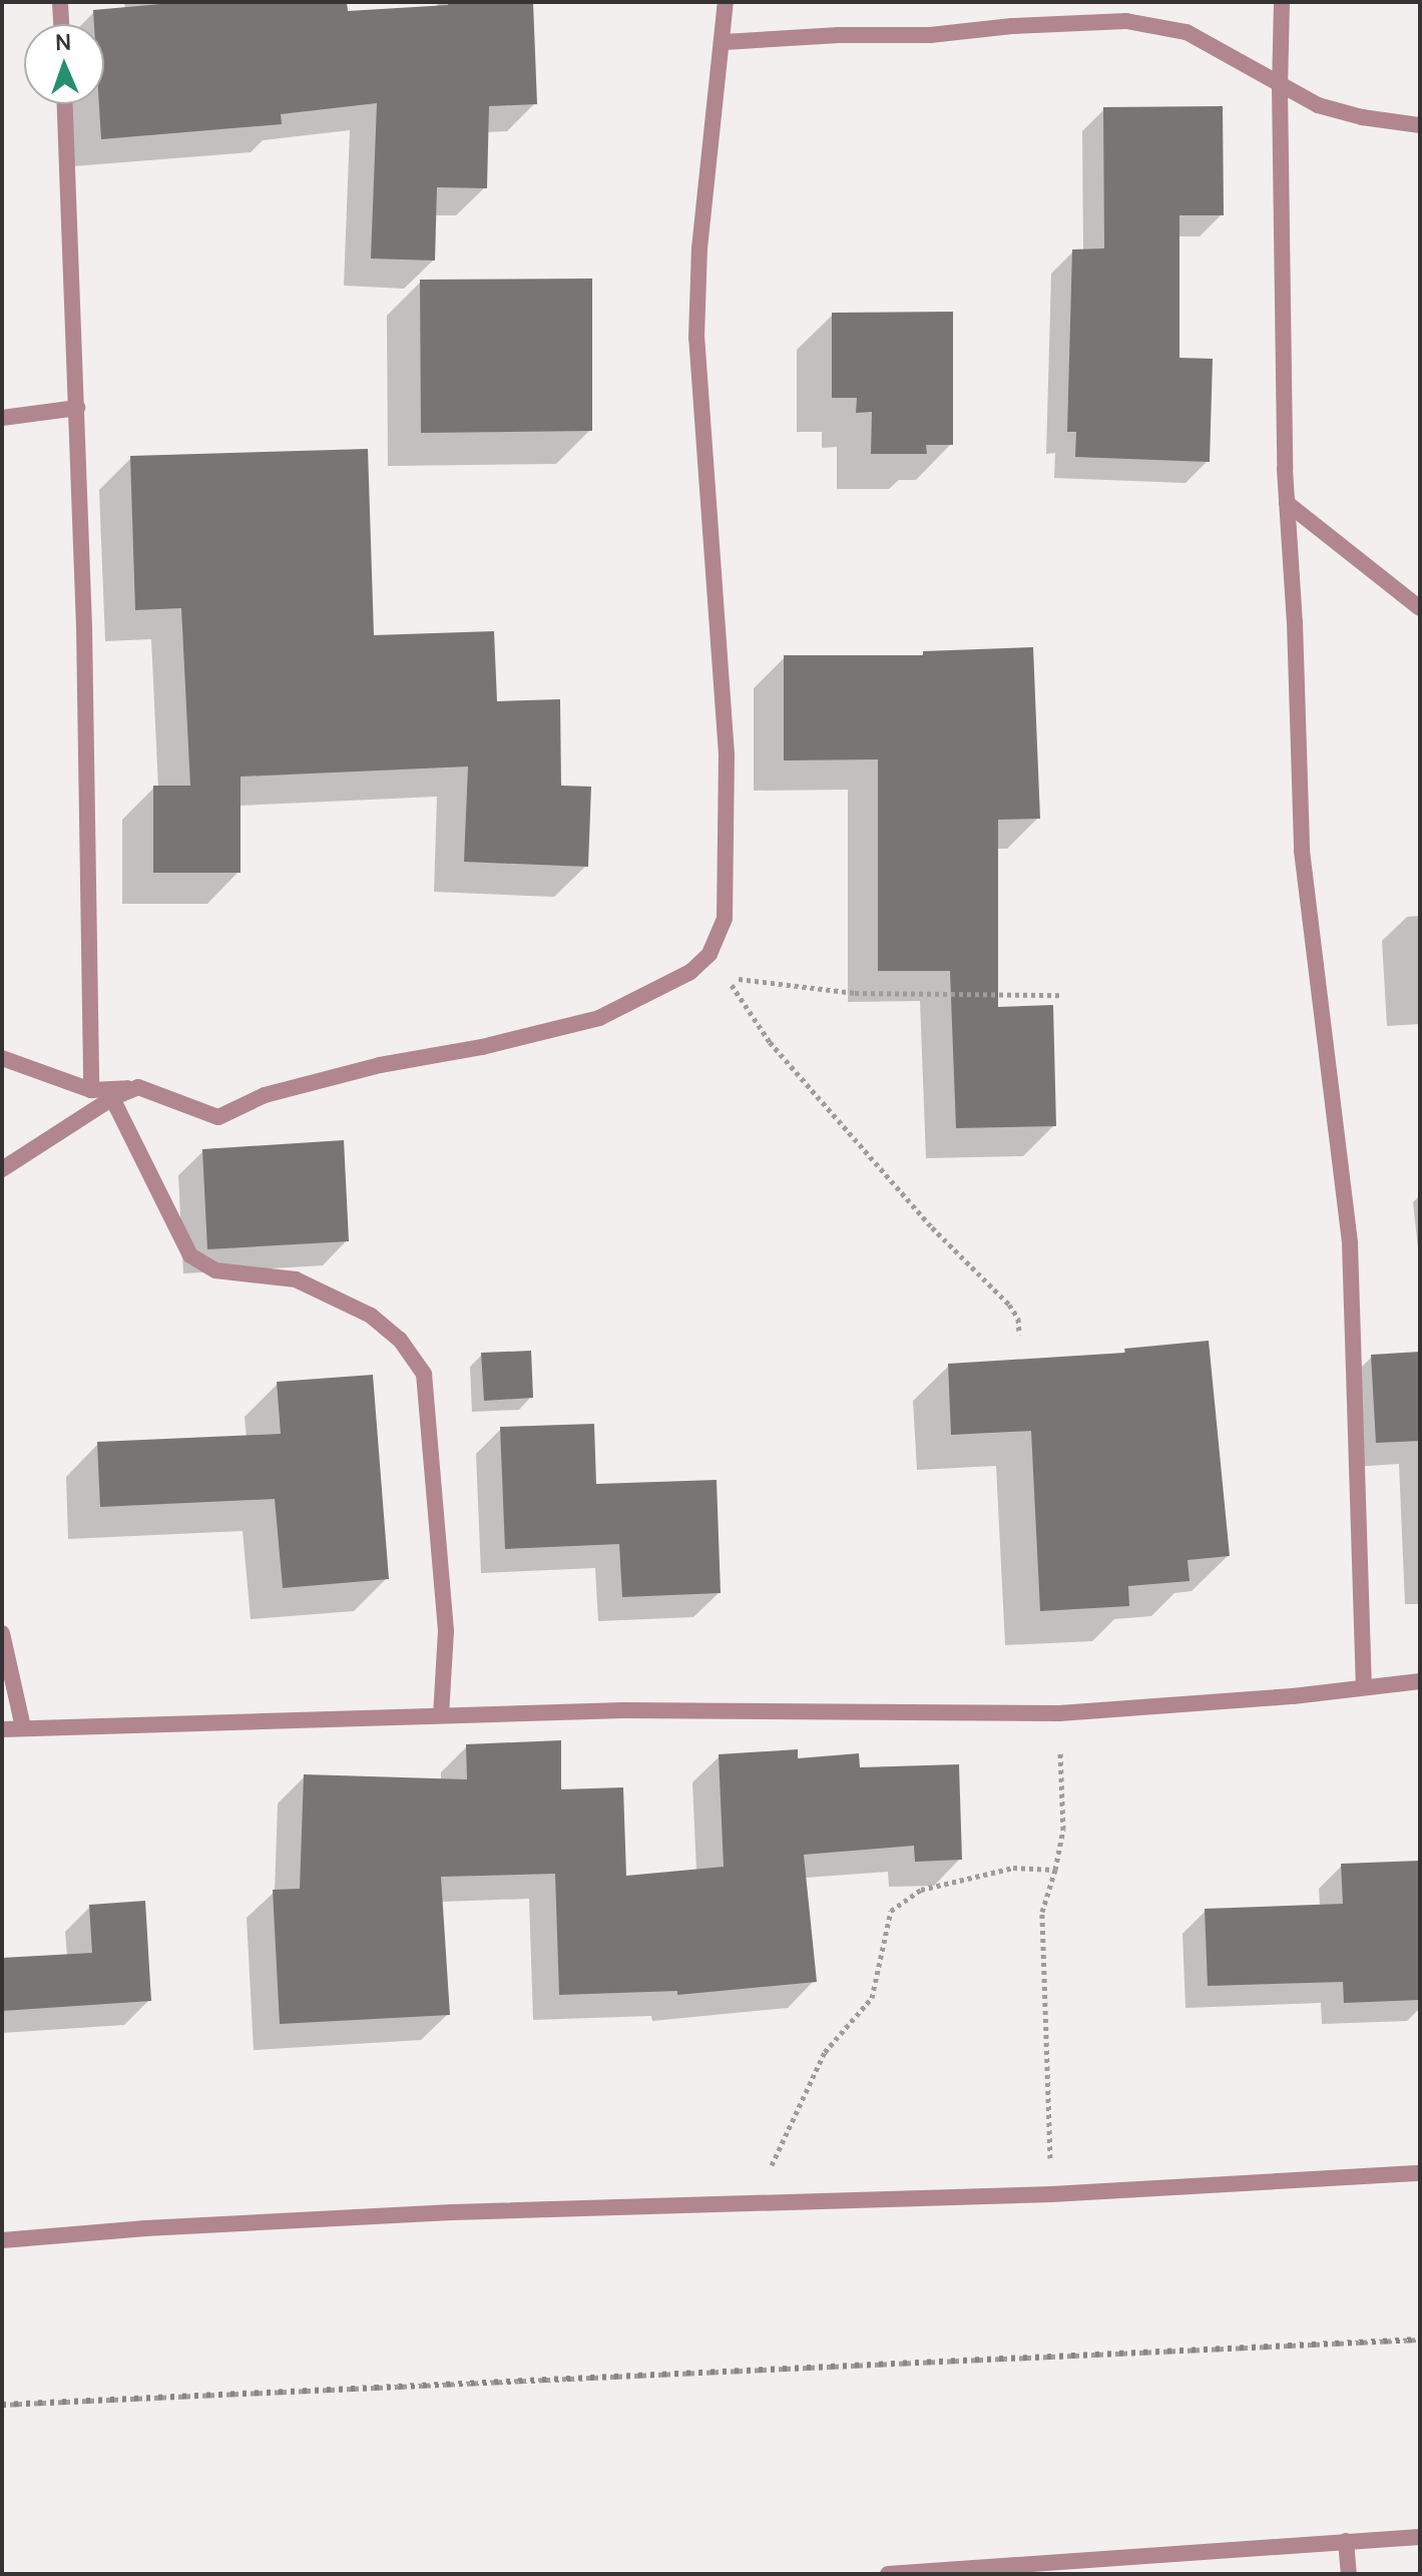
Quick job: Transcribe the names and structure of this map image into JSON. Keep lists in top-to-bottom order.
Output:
{
  "north": "top"
}
